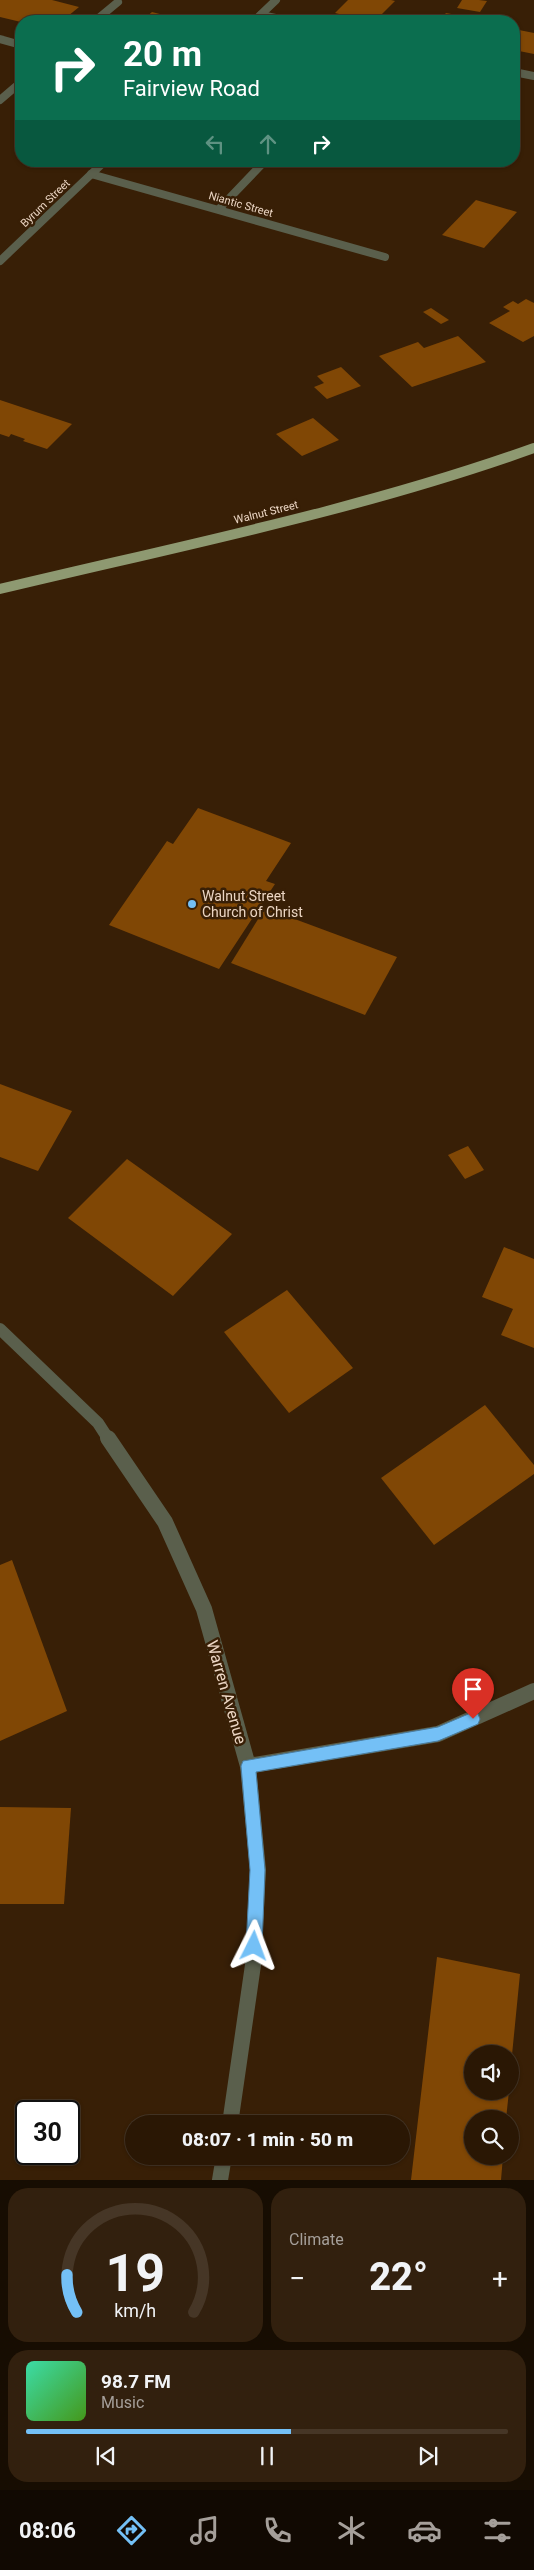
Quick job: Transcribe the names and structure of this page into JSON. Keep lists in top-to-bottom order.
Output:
{
  "streets": {
    "main road": ["Walnut Street"],
    "street": ["Byrum Street", "Niantic Street", "Warren Avenue"]
  },
  "crossings": [
    ["Byrum Street", "Niantic Street"]
  ],
  "places": ["Walnut Street Church of Christ"],
  "page": {
    "turn": ["20 m", "Fairview Road"],
    "limit": "30",
    "trip": "08:07 · 1 min · 50 m",
    "tile": "Climate",
    "heat": ["−", "22°", "+"],
    "song": ["98.7 FM", "Music"],
    "tabs": "08:06",
    "gauge": ["19", "km/h"]
  }
}
